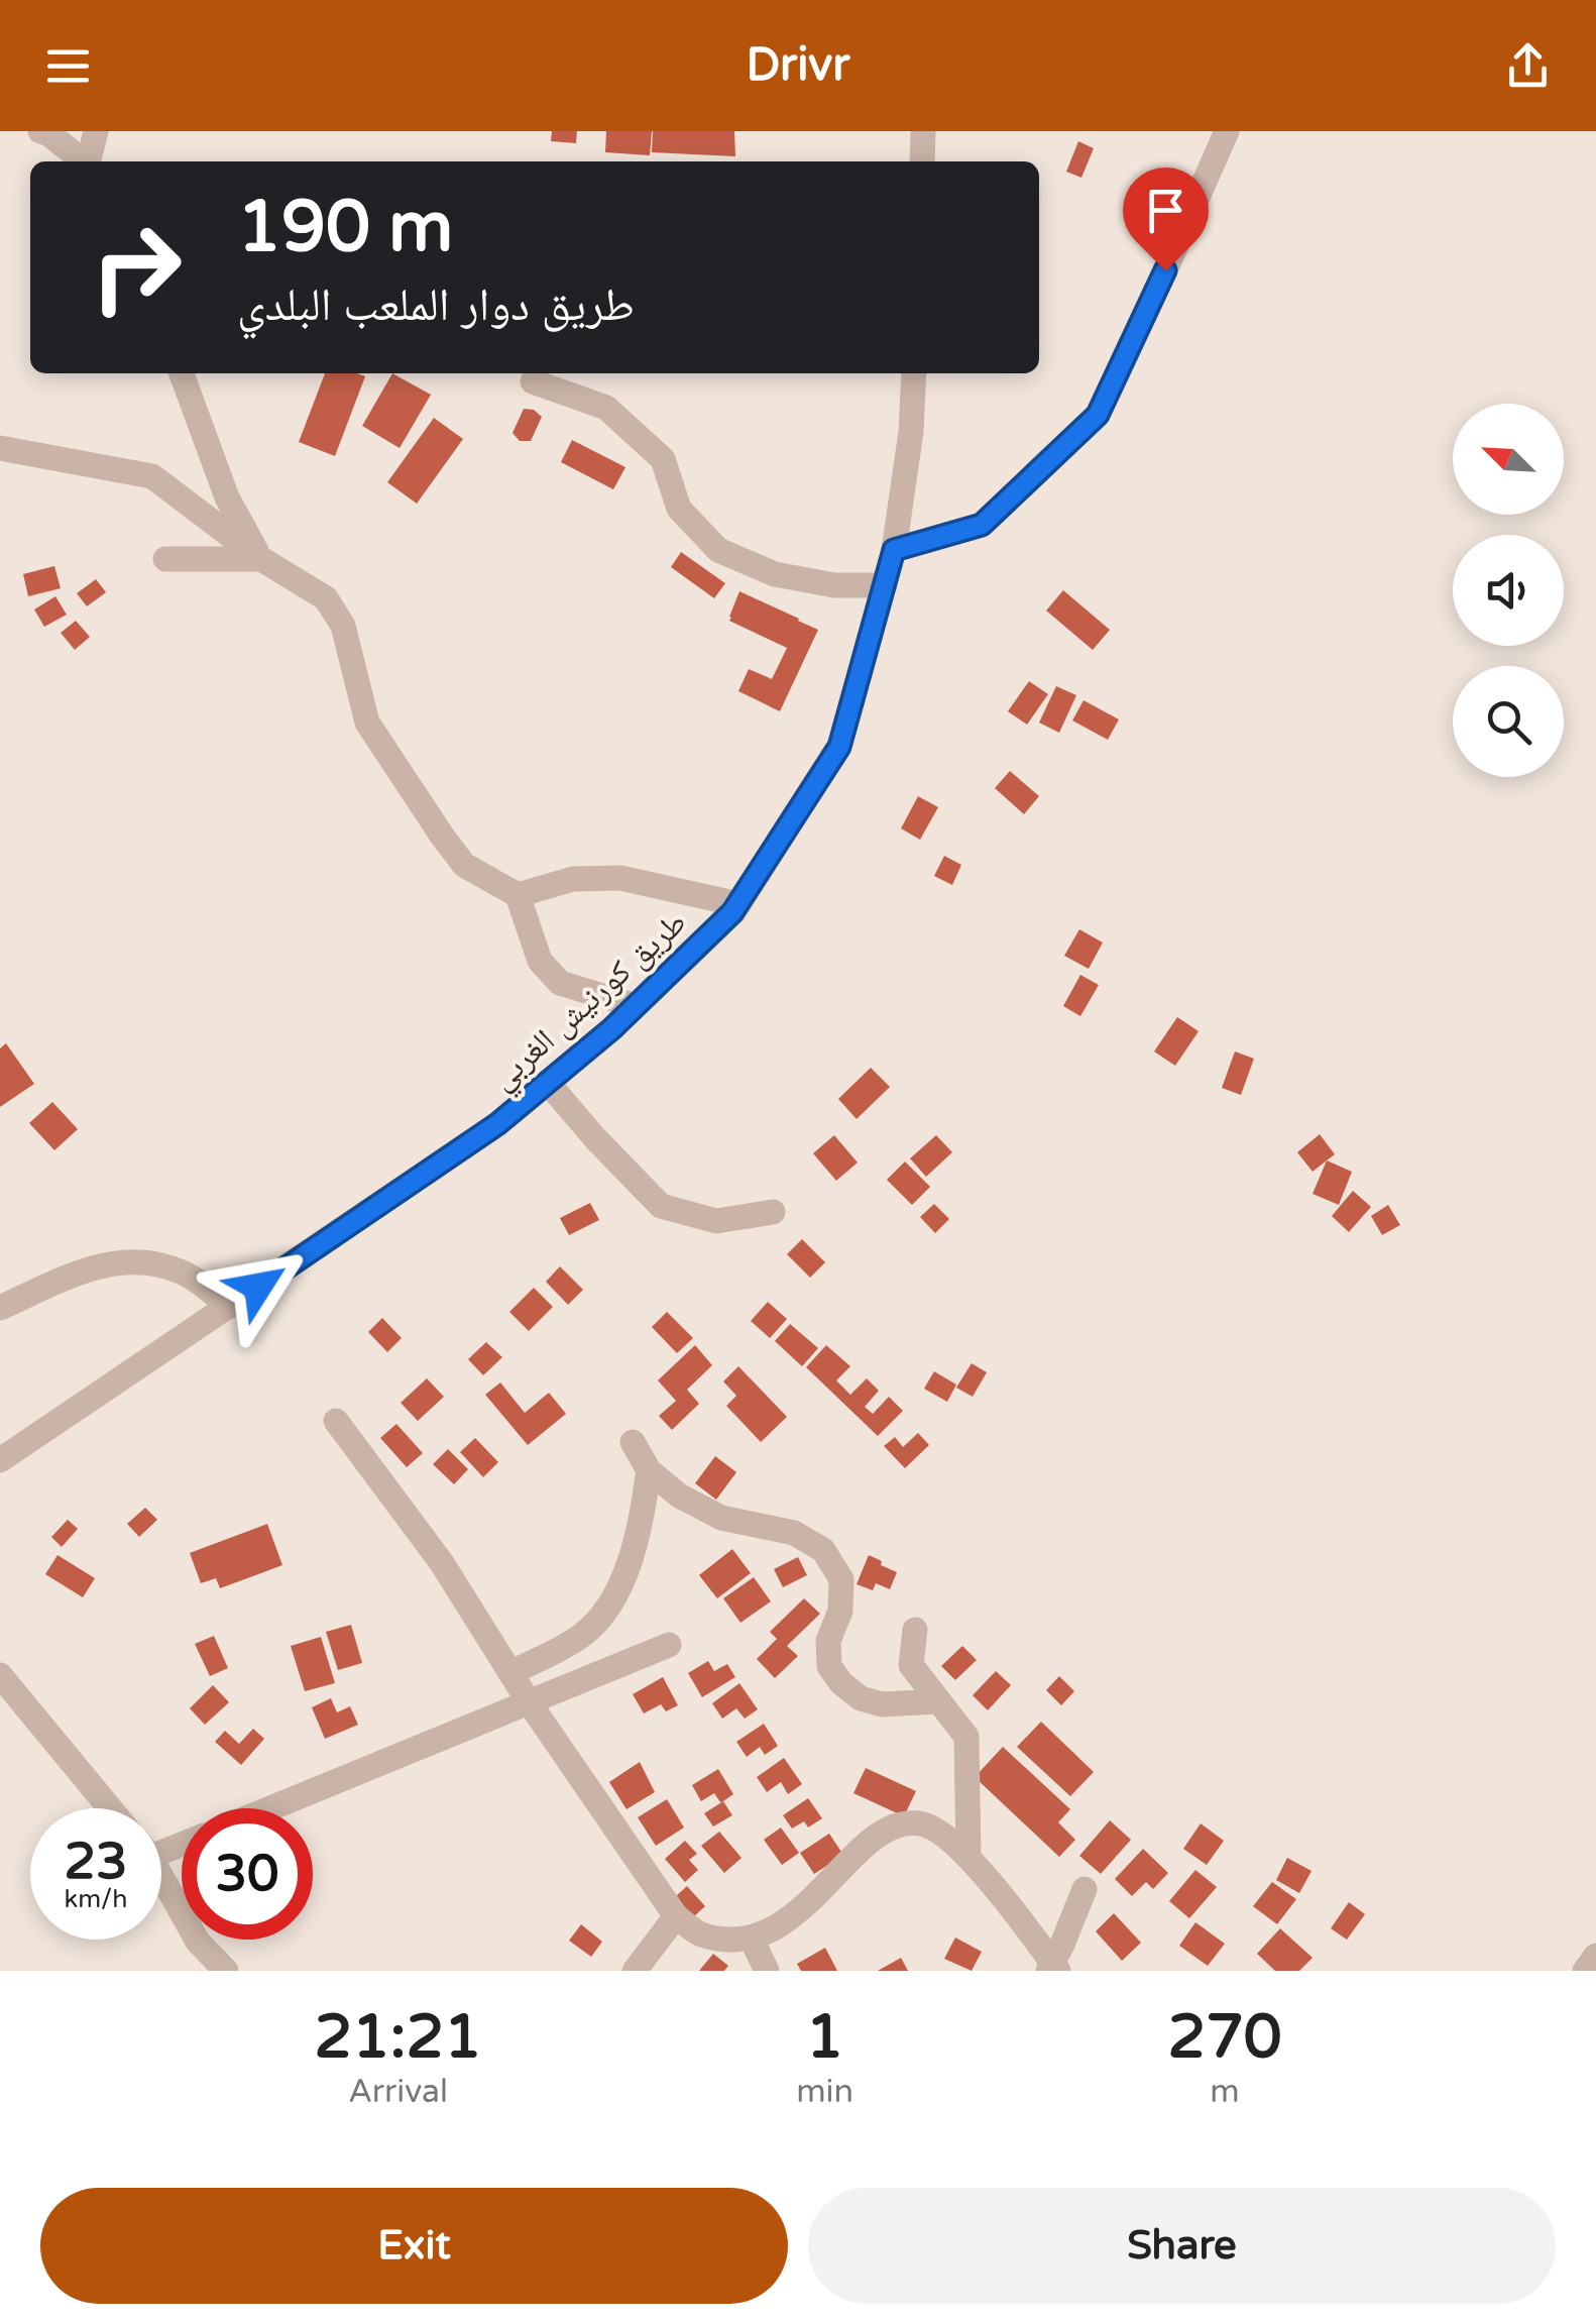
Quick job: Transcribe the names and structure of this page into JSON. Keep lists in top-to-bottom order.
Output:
{
  "streets": {
    "street": ["طريق كورنيش الغربي"]
  },
  "north": "top left",
  "page": {
    "header": "Drivr",
    "turn": ["190 m", "طريق دوار الملعب البلدي"],
    "speed": "23 km/h",
    "limit": "30",
    "eta": [
      "21:21",
      "Arrival",
      "1",
      "min",
      "270",
      "m"
    ],
    "buttons": ["Exit", "Share"]
  }
}
